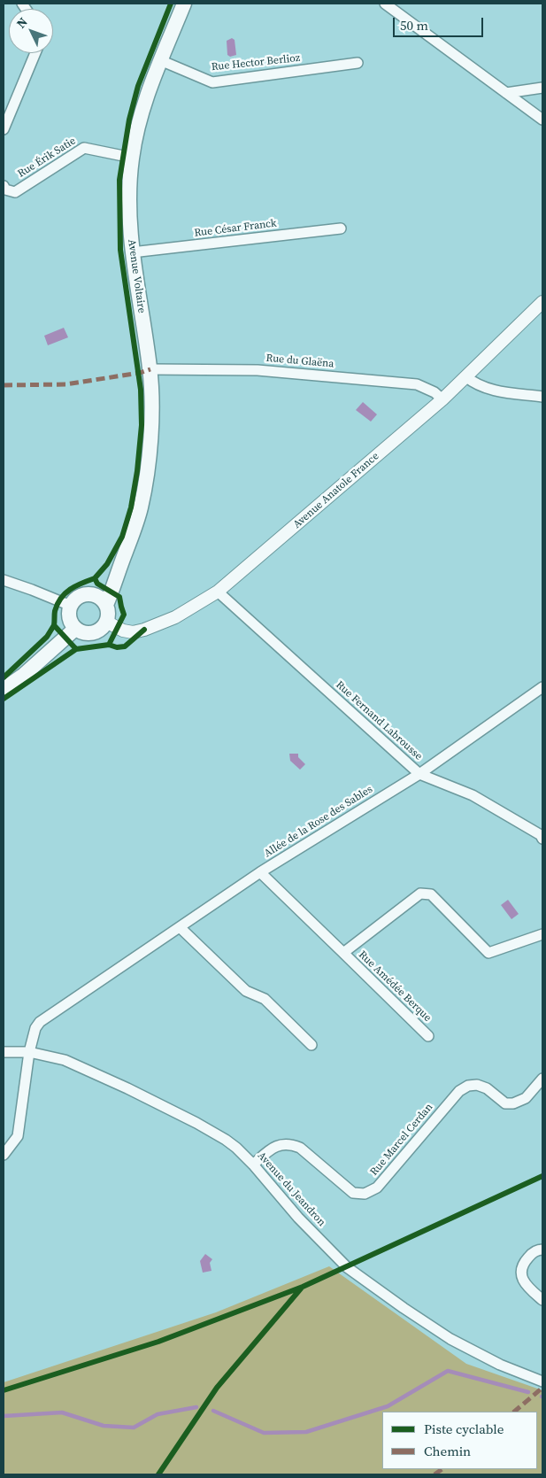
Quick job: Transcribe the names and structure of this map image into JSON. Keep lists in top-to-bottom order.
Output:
{
  "streets": {
    "main road": ["Avenue Voltaire"],
    "street": [
      "Rue Hector Berlioz",
      "Rue Érik Satie",
      "Rue César Franck",
      "Rue du Glaëna",
      "Avenue Anatole France",
      "Rue Fernand Labrousse",
      "Allée de la Rose des Sables",
      "Rue Amédée Berque",
      "Rue Marcel Cerdan",
      "Avenue du Jeandron"
    ]
  },
  "crossings": [
    ["Rue Hector Berlioz", "Avenue Voltaire"],
    ["Rue Érik Satie", "Avenue Voltaire"],
    ["Rue César Franck", "Avenue Voltaire"],
    ["Avenue Voltaire", "Rue du Glaëna"],
    ["Avenue Voltaire", "Avenue Anatole France"],
    ["Rue du Glaëna", "Avenue Anatole France"],
    ["Avenue Anatole France", "Rue Fernand Labrousse"],
    ["Rue Fernand Labrousse", "Allée de la Rose des Sables"],
    ["Allée de la Rose des Sables", "Rue Amédée Berque"],
    ["Allée de la Rose des Sables", "Avenue du Jeandron"],
    ["Rue Marcel Cerdan", "Avenue du Jeandron"]
  ],
  "legend": ["Piste cyclable", "Chemin"],
  "scale_bar": "50 m",
  "north": "top left"
}
